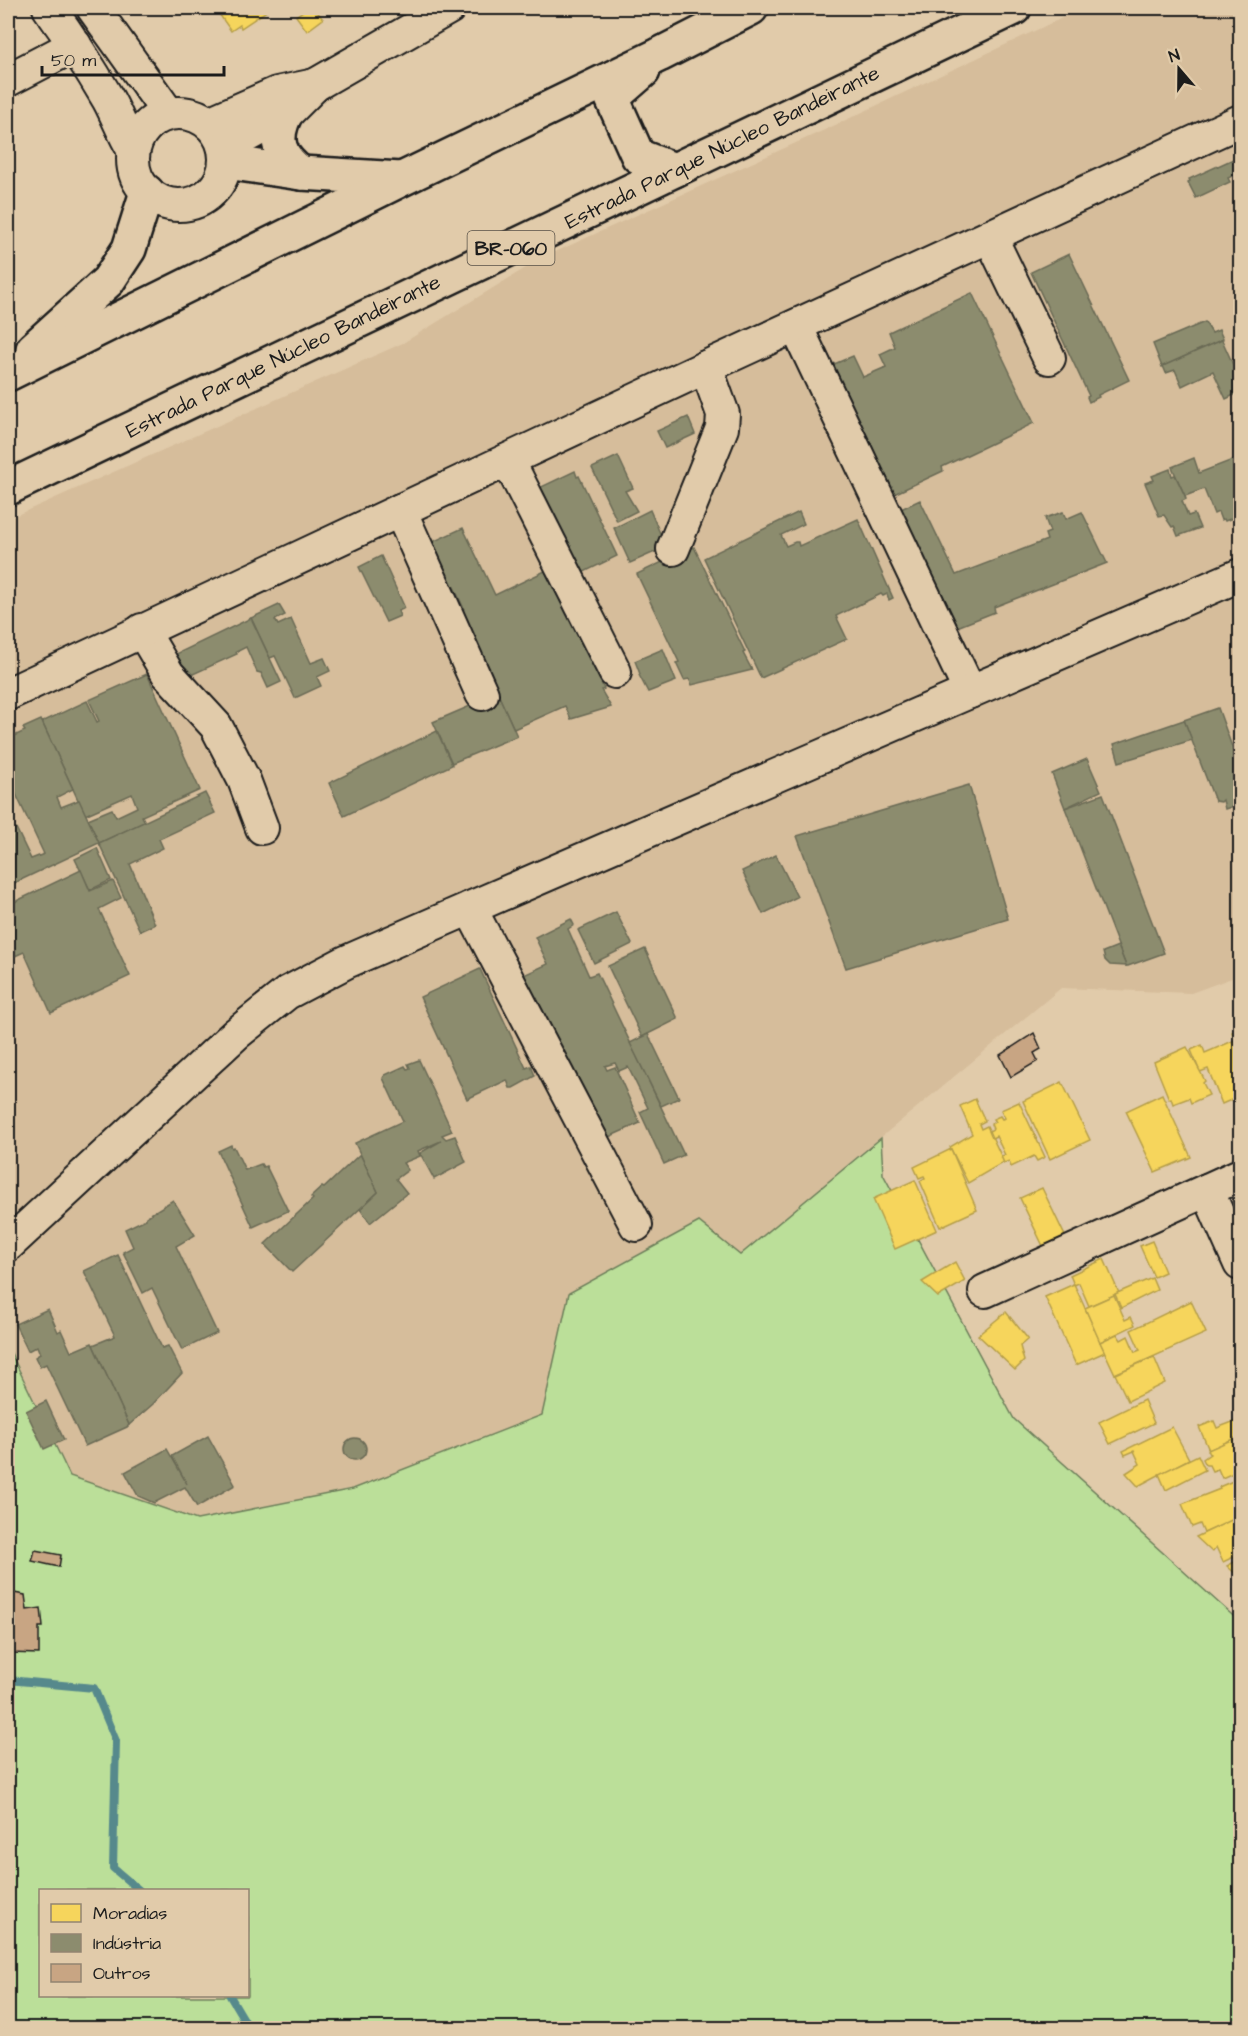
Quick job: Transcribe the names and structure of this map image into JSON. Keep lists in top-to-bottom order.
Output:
{
  "streets": {
    "highway": ["Estrada Parque Núcleo Bandeirante", "BR-060"]
  },
  "legend": ["Moradias", "Indústria", "Outros"],
  "scale_bar": "50 m",
  "north": "top"
}
